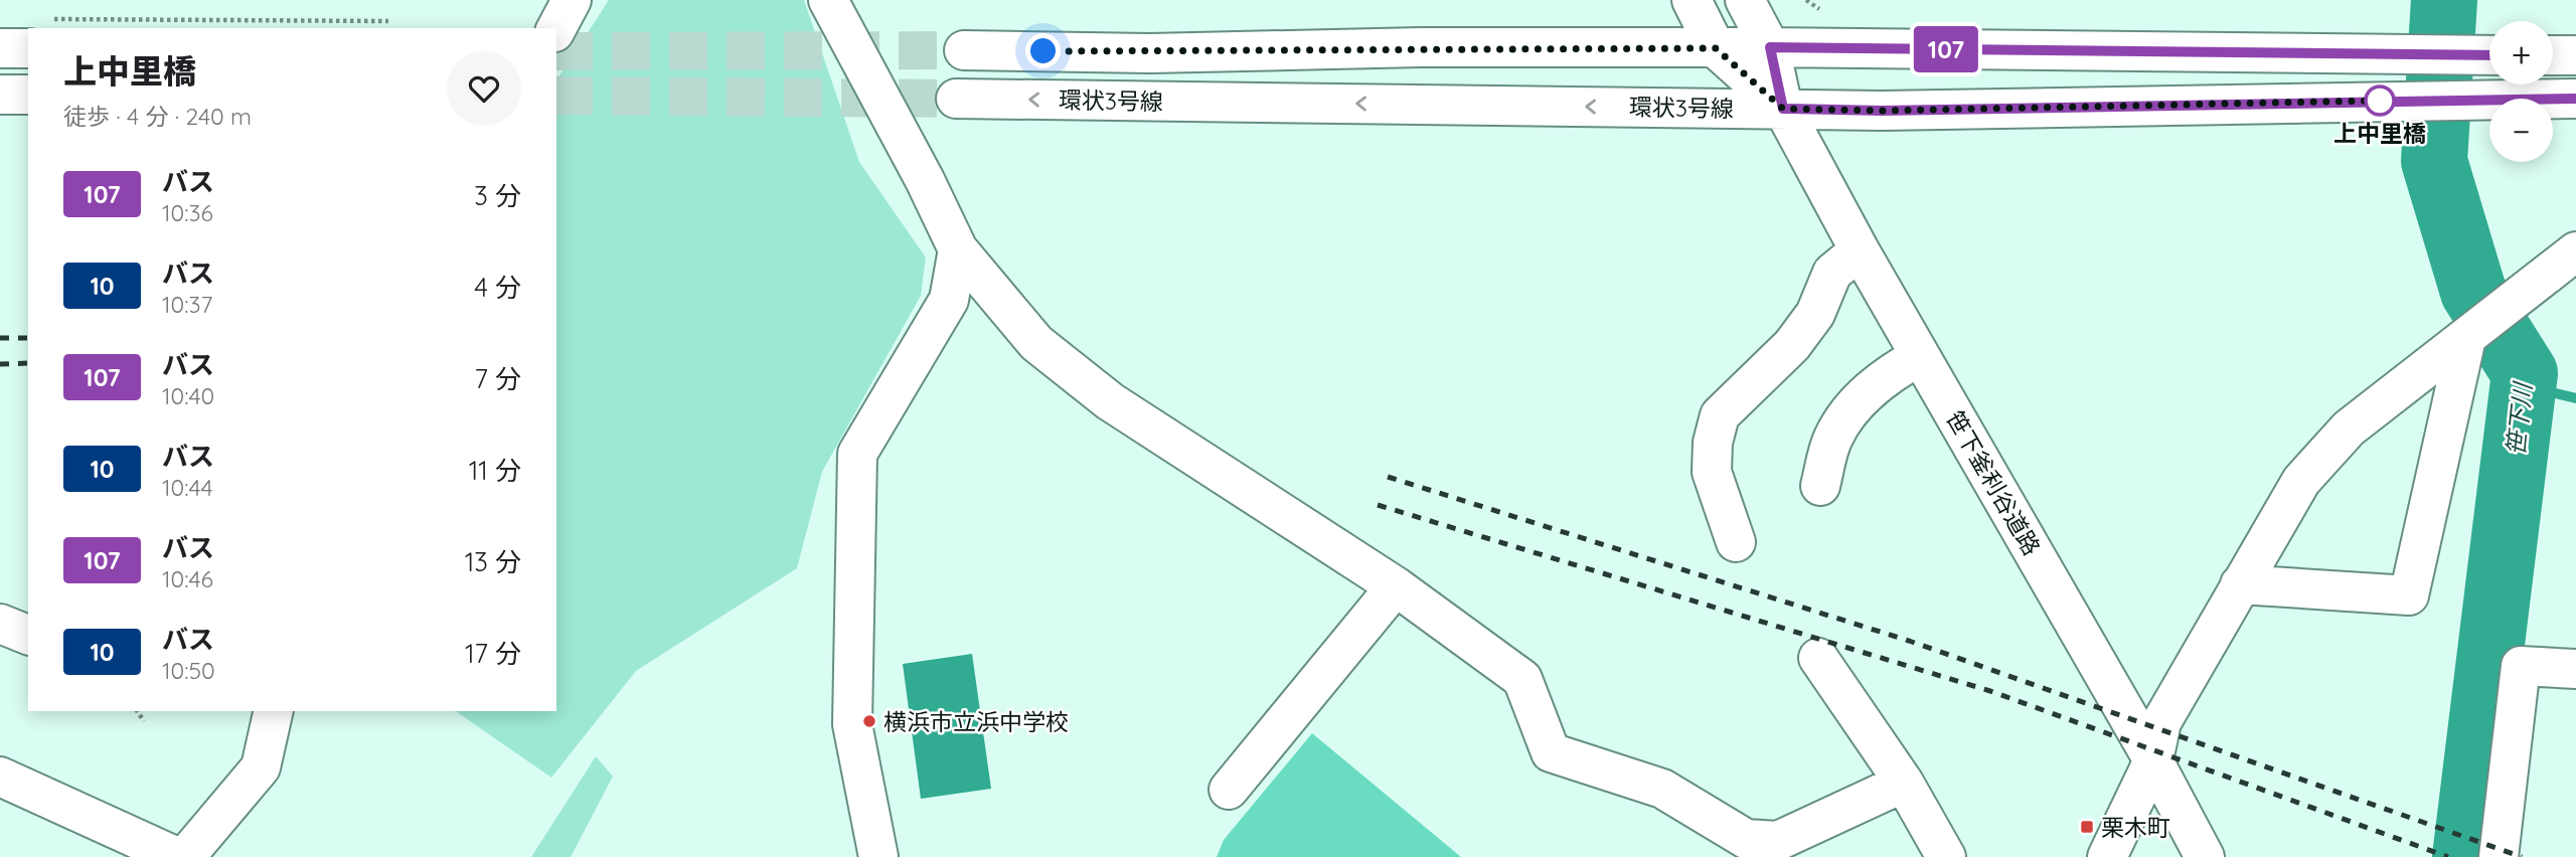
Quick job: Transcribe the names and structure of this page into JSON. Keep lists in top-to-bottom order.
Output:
{
  "streets": {
    "street": ["環状3号線", "笹下釜利谷道路"]
  },
  "crossings": [
    ["環状3号線", "笹下釜利谷道路"]
  ],
  "water": ["笹下川"],
  "places": {
    "other": ["上中里橋", "横浜市立浜中学校"],
    "transit": ["栗木町"]
  },
  "lines": ["bus line 107"],
  "page": {
    "on_map": "107",
    "map_buttons": ["+", "−"],
    "heading": ["上中里橋", "徒歩 · 4 分 · 240 m"],
    "list": [
      {
        "mark": "107",
        "name": "バス",
        "note": "10:36",
        "value": "3 分"
      },
      {
        "mark": "10",
        "name": "バス",
        "note": "10:37",
        "value": "4 分"
      },
      {
        "mark": "107",
        "name": "バス",
        "note": "10:40",
        "value": "7 分"
      },
      {
        "mark": "10",
        "name": "バス",
        "note": "10:44",
        "value": "11 分"
      },
      {
        "mark": "107",
        "name": "バス",
        "note": "10:46",
        "value": "13 分"
      },
      {
        "mark": "10",
        "name": "バス",
        "note": "10:50",
        "value": "17 分"
      }
    ]
  }
}
